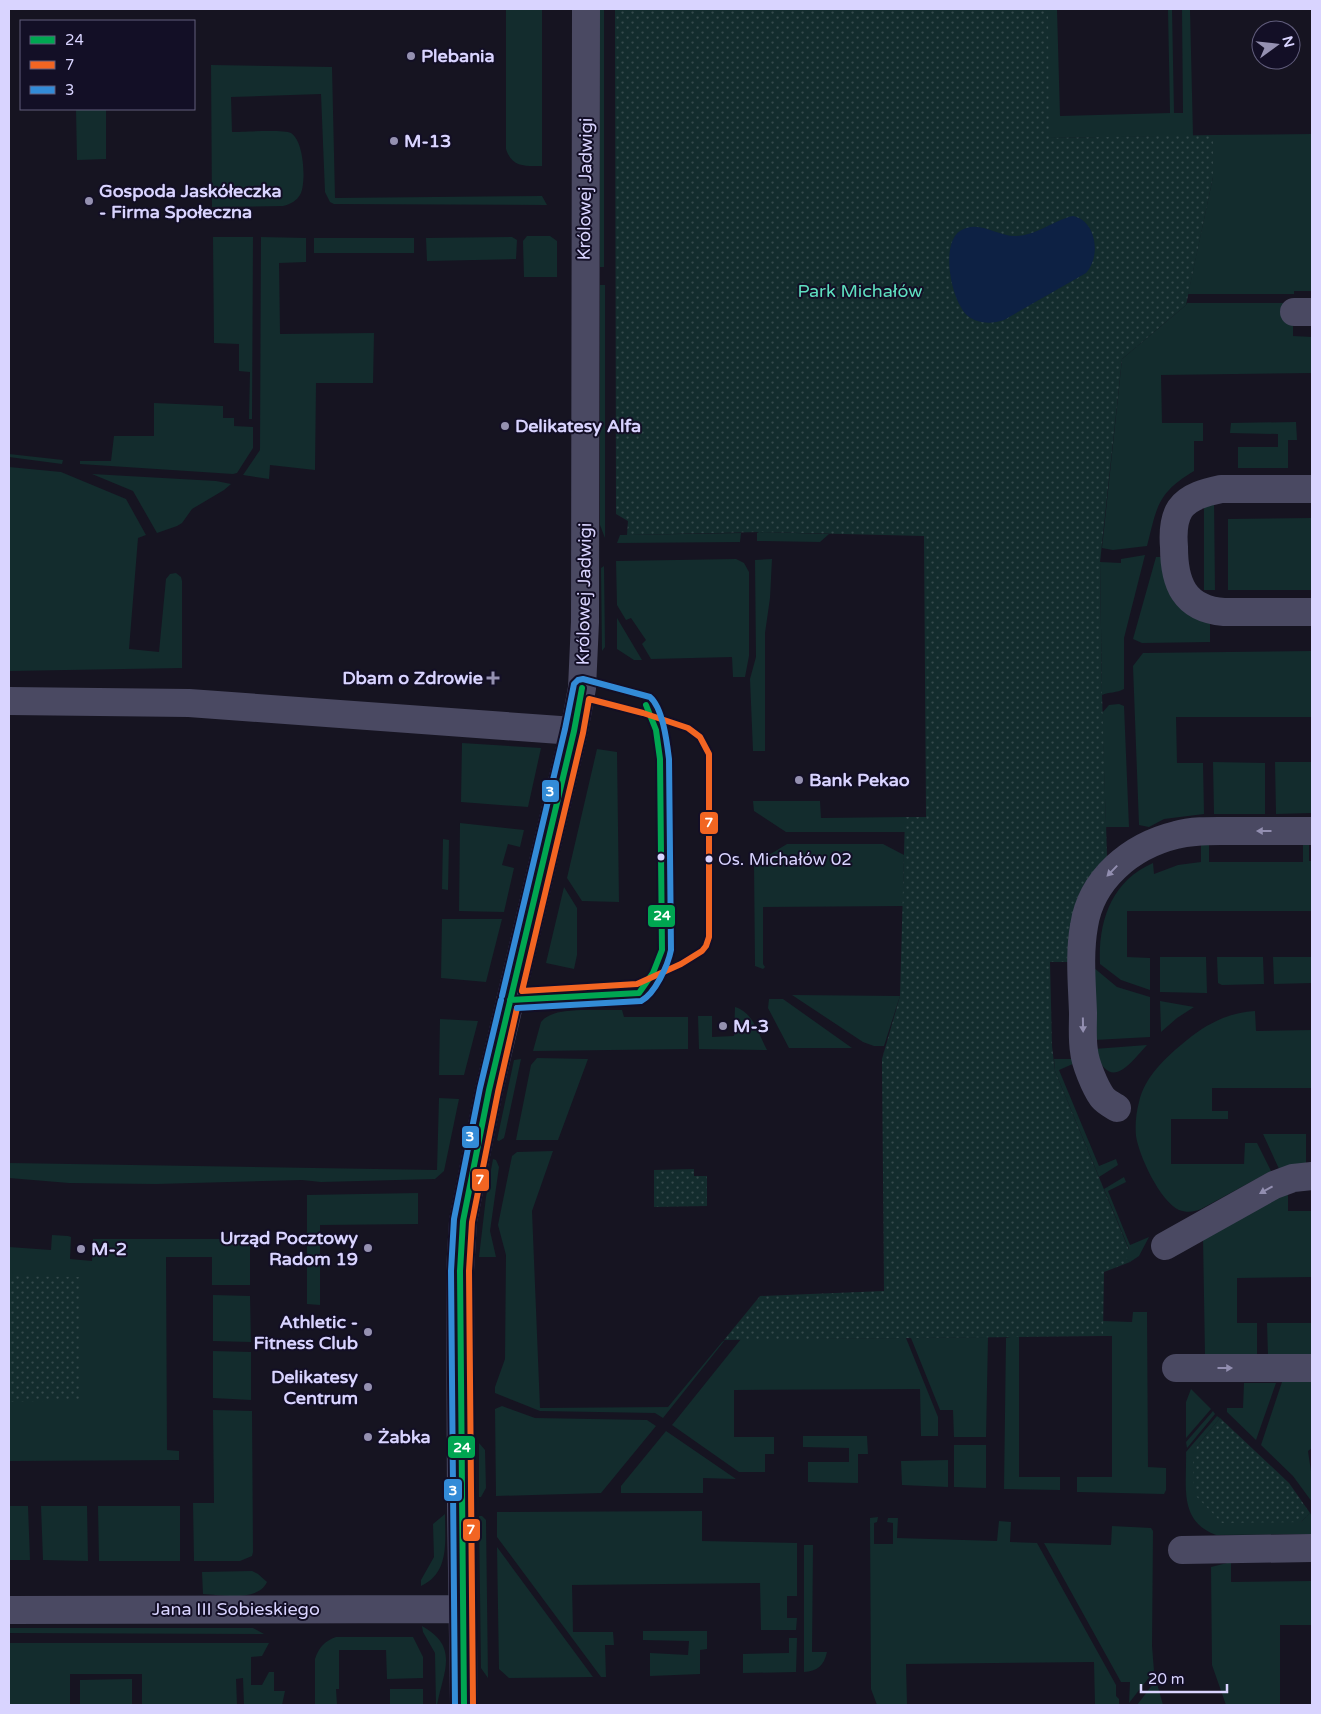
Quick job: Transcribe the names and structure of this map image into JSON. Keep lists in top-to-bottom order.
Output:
{
  "streets": {
    "street": ["Królowej Jadwigi", "Jana III Sobieskiego"]
  },
  "crossings": [
    ["Królowej Jadwigi", "Jana III Sobieskiego"]
  ],
  "parks": ["Park Michałów"],
  "places": {
    "other": [
      "Plebania",
      "M-13",
      "Gospoda Jaskółeczka - Firma Społeczna",
      "Delikatesy Alfa",
      "Bank Pekao",
      "Os. Michałów 02",
      "M-3",
      "Urząd Pocztowy Radom 19",
      "M-2",
      "Athletic - Fitness Club",
      "Delikatesy Centrum",
      "Żabka"
    ],
    "health": ["Dbam o Zdrowie"]
  },
  "lines": ["transit line 3", "transit line 24", "transit line 7"],
  "legend": ["24", "7", "3"],
  "scale_bar": "20 m",
  "north": "right"
}
